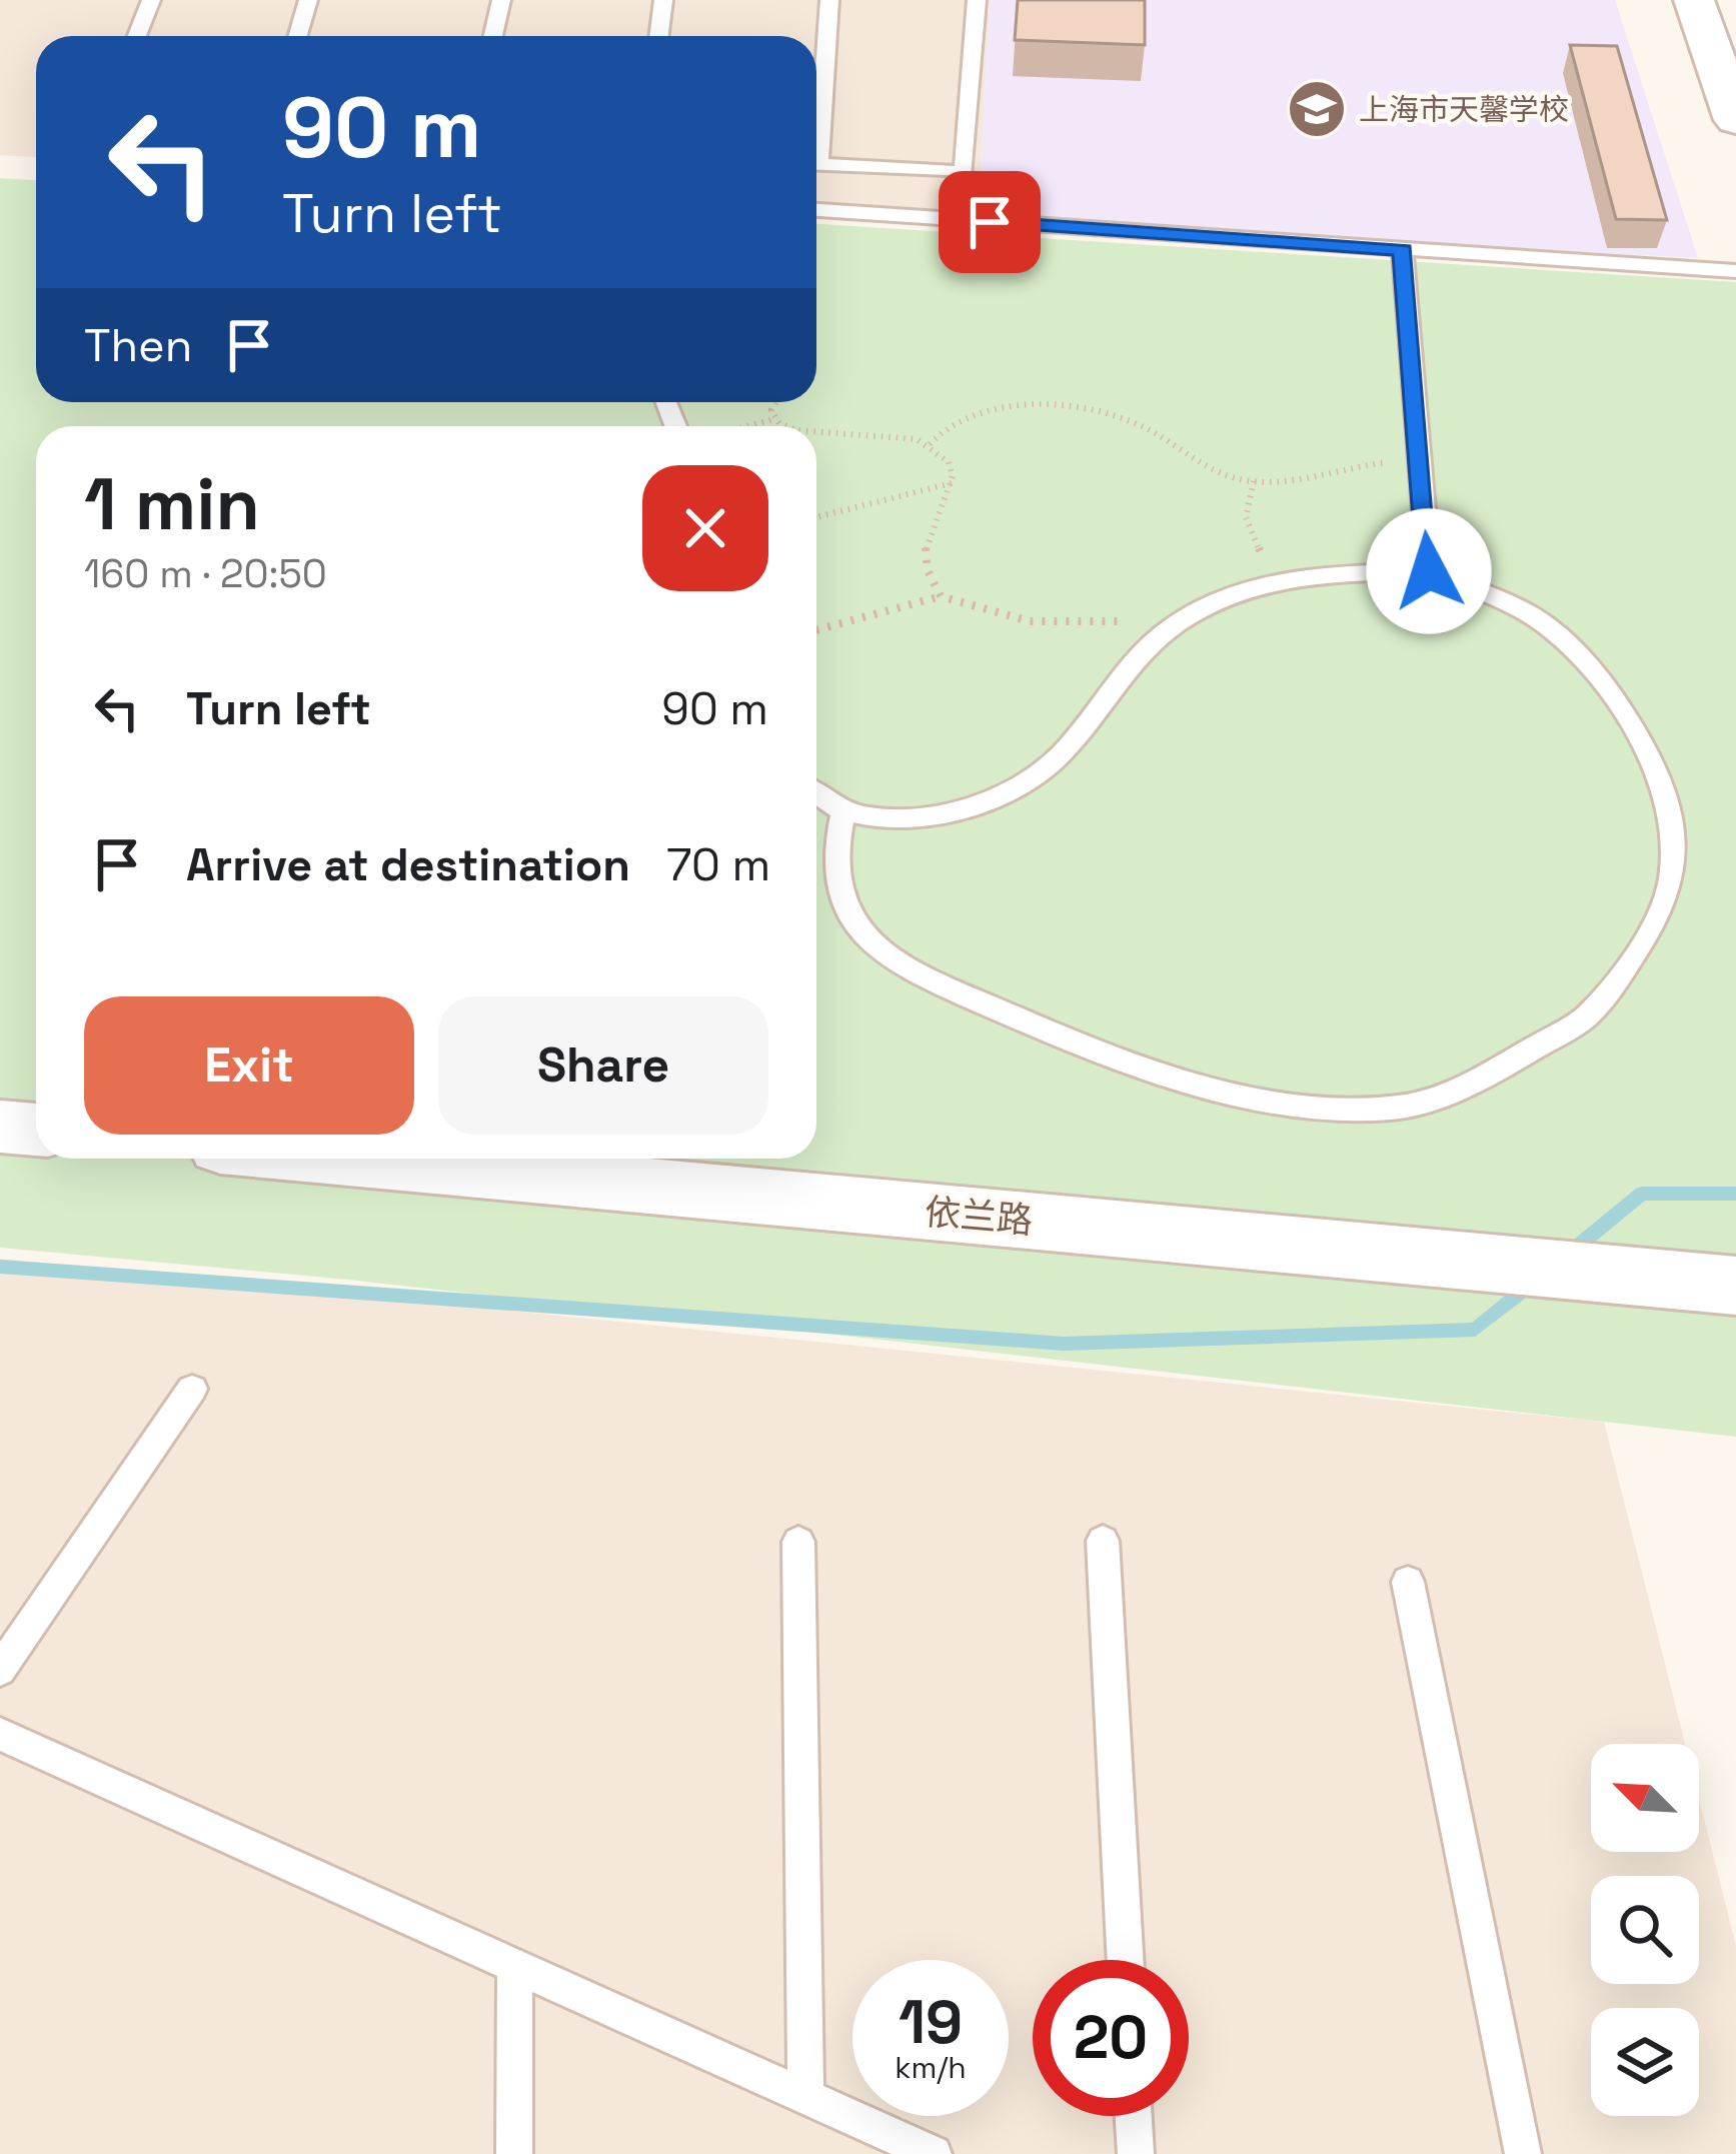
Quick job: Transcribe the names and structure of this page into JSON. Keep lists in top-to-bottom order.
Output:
{
  "streets": {
    "street": ["依兰路"]
  },
  "places": {
    "school or university": ["上海市天馨学校"]
  },
  "north": "top left",
  "page": {
    "turn": ["90 m", "Turn left"],
    "then": "Then",
    "heading": ["1 min", "160 m · 20:50"],
    "list": [
      {
        "name": "Turn left",
        "value": "90 m"
      },
      {
        "name": "Arrive at destination",
        "value": "70 m"
      }
    ],
    "buttons": ["Exit", "Share"],
    "speed": "19 km/h",
    "limit": "20"
  }
}
